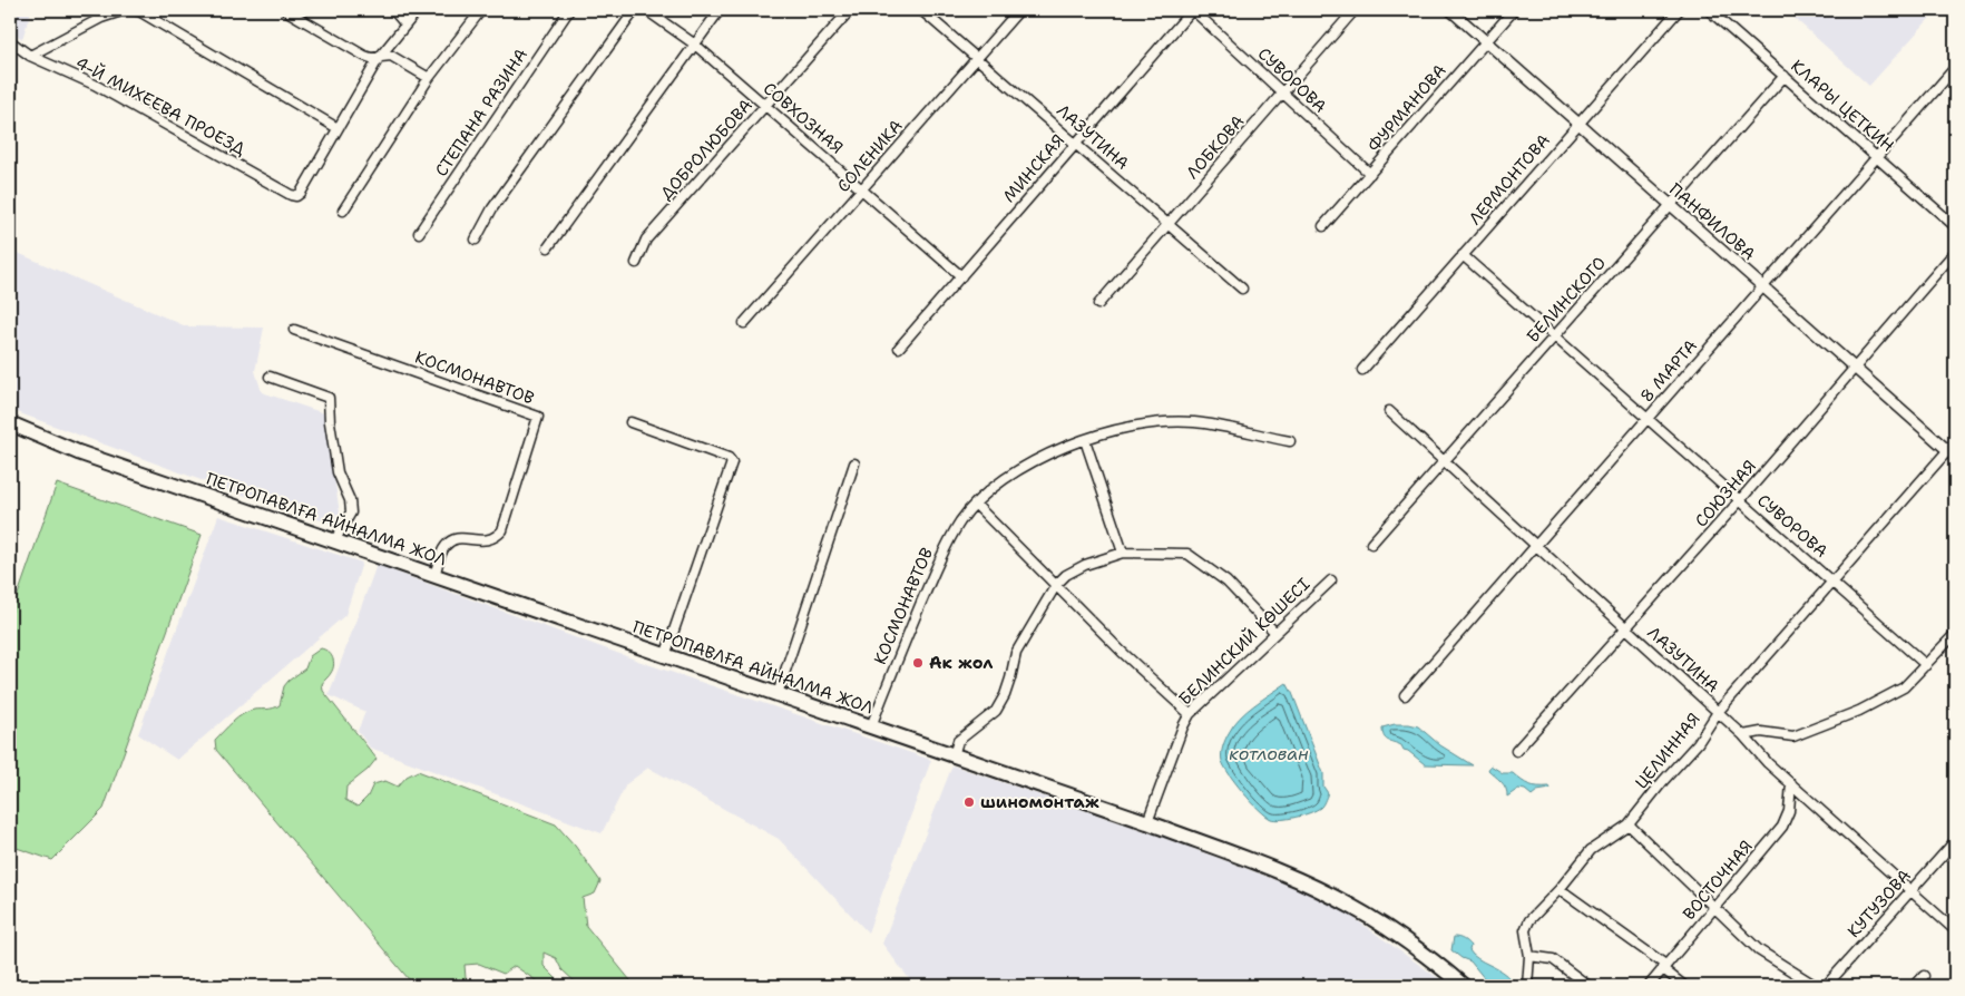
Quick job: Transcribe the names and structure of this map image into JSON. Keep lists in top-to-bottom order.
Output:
{
  "streets": {
    "highway": ["ПЕТРОПАВЛҒА АЙНАЛМА ЖОЛ"],
    "street": [
      "СУВОРОВА",
      "4-Й МИХЕЕВА ПРОЕЗД",
      "КЛАРЫ ЦЕТКИН",
      "ФУРМАНОВА",
      "СТЕПАНА РАЗИНА",
      "СОВХОЗНАЯ",
      "ЛАЗУТИНА",
      "ЛОБКОВА",
      "ДОБРОЛЮБОВА",
      "СОЛЕНИКА",
      "МИНСКАЯ",
      "ЛЕРМОНТОВА",
      "ПАНФИЛОВА",
      "БЕЛИНСКОГО",
      "8 МАРТА",
      "КОСМОНАВТОВ",
      "СОЮЗНАЯ",
      "БЕЛИНСКИЙ КӨШЕСІ",
      "ЦЕЛИННАЯ",
      "ВОСТОЧНАЯ",
      "КУТУЗОВА"
    ]
  },
  "crossings": [
    ["СУВОРОВА", "ФУРМАНОВА"],
    ["СУВОРОВА", "ЛОБКОВА"],
    ["СУВОРОВА", "МИНСКАЯ"],
    ["СУВОРОВА", "ЛЕРМОНТОВА"],
    ["СУВОРОВА", "БЕЛИНСКОГО"],
    ["СУВОРОВА", "8 МАРТА"],
    ["СУВОРОВА", "СОЮЗНАЯ"],
    ["СУВОРОВА", "ЦЕЛИННАЯ"],
    ["КЛАРЫ ЦЕТКИН", "БЕЛИНСКОГО"],
    ["КЛАРЫ ЦЕТКИН", "8 МАРТА"],
    ["ФУРМАНОВА", "ПАНФИЛОВА"],
    ["СОВХОЗНАЯ", "ДОБРОЛЮБОВА"],
    ["СОВХОЗНАЯ", "СОЛЕНИКА"],
    ["СОВХОЗНАЯ", "МИНСКАЯ"],
    ["ЛАЗУТИНА", "ЛОБКОВА"],
    ["ЛАЗУТИНА", "СОЛЕНИКА"],
    ["ЛАЗУТИНА", "МИНСКАЯ"],
    ["ЛАЗУТИНА", "БЕЛИНСКОГО"],
    ["ЛАЗУТИНА", "8 МАРТА"],
    ["ЛАЗУТИНА", "СОЮЗНАЯ"],
    ["ЛАЗУТИНА", "ЦЕЛИННАЯ"],
    ["ЛАЗУТИНА", "ВОСТОЧНАЯ"],
    ["ЛАЗУТИНА", "КУТУЗОВА"],
    ["ЛЕРМОНТОВА", "ПАНФИЛОВА"],
    ["ПАНФИЛОВА", "БЕЛИНСКОГО"],
    ["ПАНФИЛОВА", "8 МАРТА"],
    ["ПАНФИЛОВА", "СОЮЗНАЯ"],
    ["ПАНФИЛОВА", "ЦЕЛИННАЯ"],
    ["КОСМОНАВТОВ", "ПЕТРОПАВЛҒА АЙНАЛМА ЖОЛ"],
    ["ПЕТРОПАВЛҒА АЙНАЛМА ЖОЛ", "БЕЛИНСКИЙ КӨШЕСІ"]
  ],
  "water": ["котлован"],
  "places": ["Ак жол", "шиномонтаж"]
}
